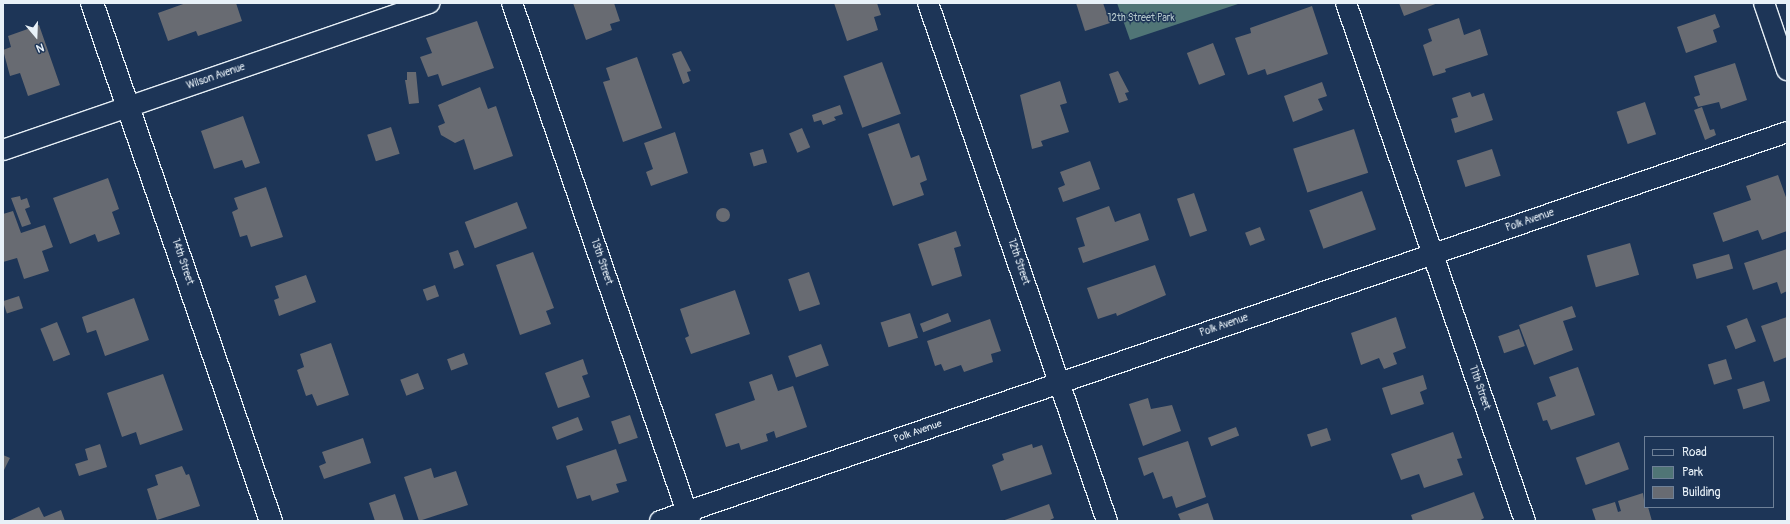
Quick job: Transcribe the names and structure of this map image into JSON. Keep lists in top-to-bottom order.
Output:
{
  "streets": {
    "street": [
      "Wilson Avenue",
      "Polk Avenue",
      "14th Street",
      "13th Street",
      "12th Street",
      "11th Street"
    ]
  },
  "crossings": [
    ["Wilson Avenue", "14th Street"],
    ["Polk Avenue", "13th Street"],
    ["Polk Avenue", "12th Street"],
    ["Polk Avenue", "11th Street"]
  ],
  "parks": ["12th Street Park"],
  "legend": ["Road", "Park", "Building"],
  "north": "bottom"
}
